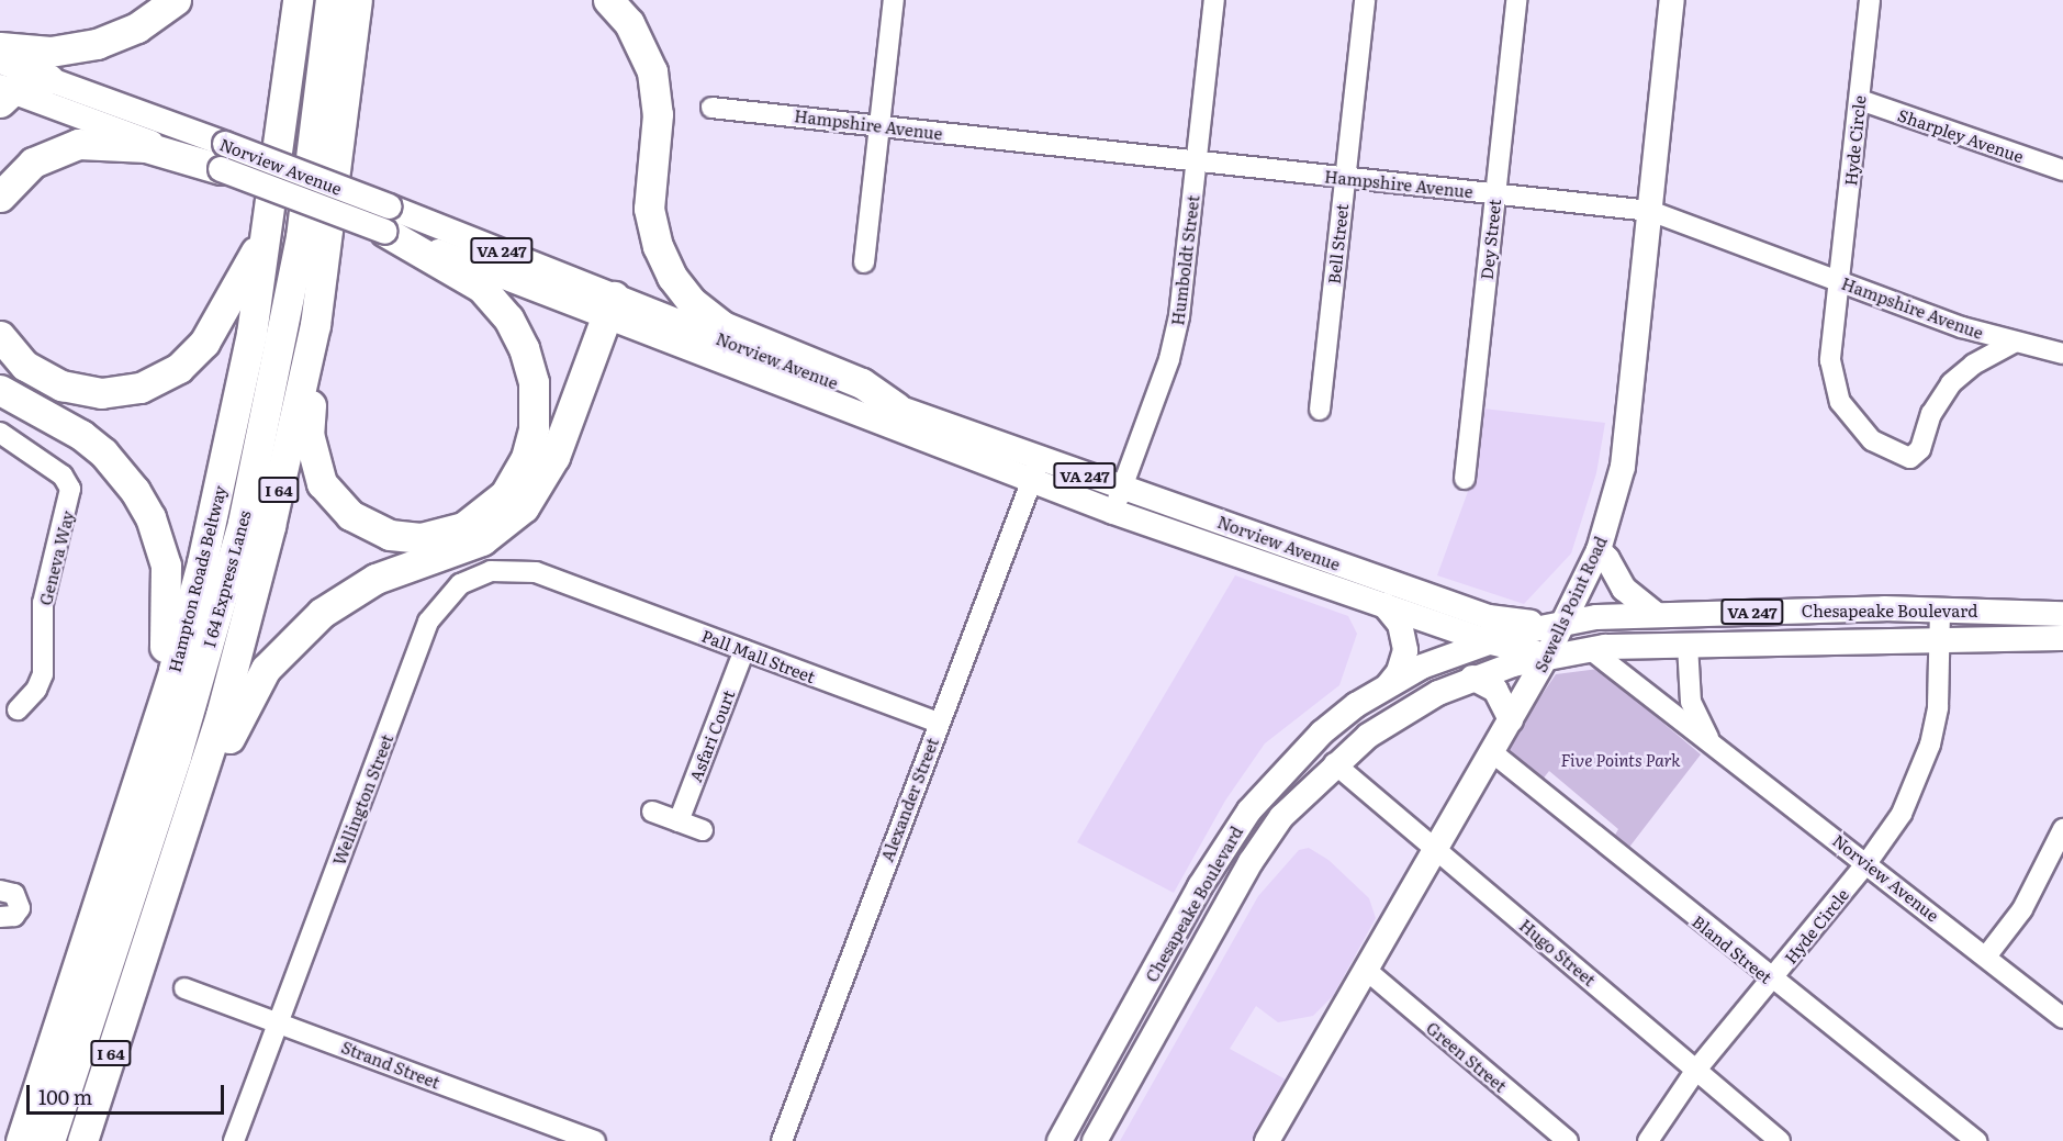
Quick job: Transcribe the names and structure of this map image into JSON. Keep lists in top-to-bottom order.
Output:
{
  "streets": {
    "highway": ["I 64", "Hampton Roads Beltway", "I 64 Express Lanes"],
    "main road": [
      "Norview Avenue",
      "VA 247",
      "Sewells Point Road",
      "Chesapeake Boulevard"
    ],
    "street": [
      "Hampshire Avenue",
      "Sharpley Avenue",
      "Hyde Circle",
      "Dey Street",
      "Bell Street",
      "Humboldt Street",
      "Geneva Way",
      "Pall Mall Street",
      "Asfari Court",
      "Wellington Street",
      "Alexander Street",
      "Bland Street",
      "Hugo Street",
      "Green Street",
      "Strand Street"
    ]
  },
  "crossings": [
    ["Hampshire Avenue", "Hyde Circle"],
    ["Hampshire Avenue", "Dey Street"],
    ["Hampshire Avenue", "Bell Street"],
    ["Hampshire Avenue", "Humboldt Street"],
    ["Hampshire Avenue", "Sewells Point Road"],
    ["Sharpley Avenue", "Hyde Circle"],
    ["Hyde Circle", "Norview Avenue"],
    ["Hyde Circle", "Chesapeake Boulevard"],
    ["Hyde Circle", "Bland Street"],
    ["Hyde Circle", "Hugo Street"],
    ["Norview Avenue", "Humboldt Street"],
    ["Norview Avenue", "Sewells Point Road"],
    ["Norview Avenue", "Chesapeake Boulevard"],
    ["Norview Avenue", "Alexander Street"],
    ["Sewells Point Road", "Chesapeake Boulevard"],
    ["Sewells Point Road", "Bland Street"],
    ["Sewells Point Road", "Hugo Street"],
    ["Sewells Point Road", "Green Street"],
    ["Chesapeake Boulevard", "Hugo Street"],
    ["Pall Mall Street", "Asfari Court"],
    ["Pall Mall Street", "Wellington Street"],
    ["Pall Mall Street", "Alexander Street"],
    ["Wellington Street", "Strand Street"]
  ],
  "parks": ["Five Points Park"],
  "scale_bar": "100 m"
}
